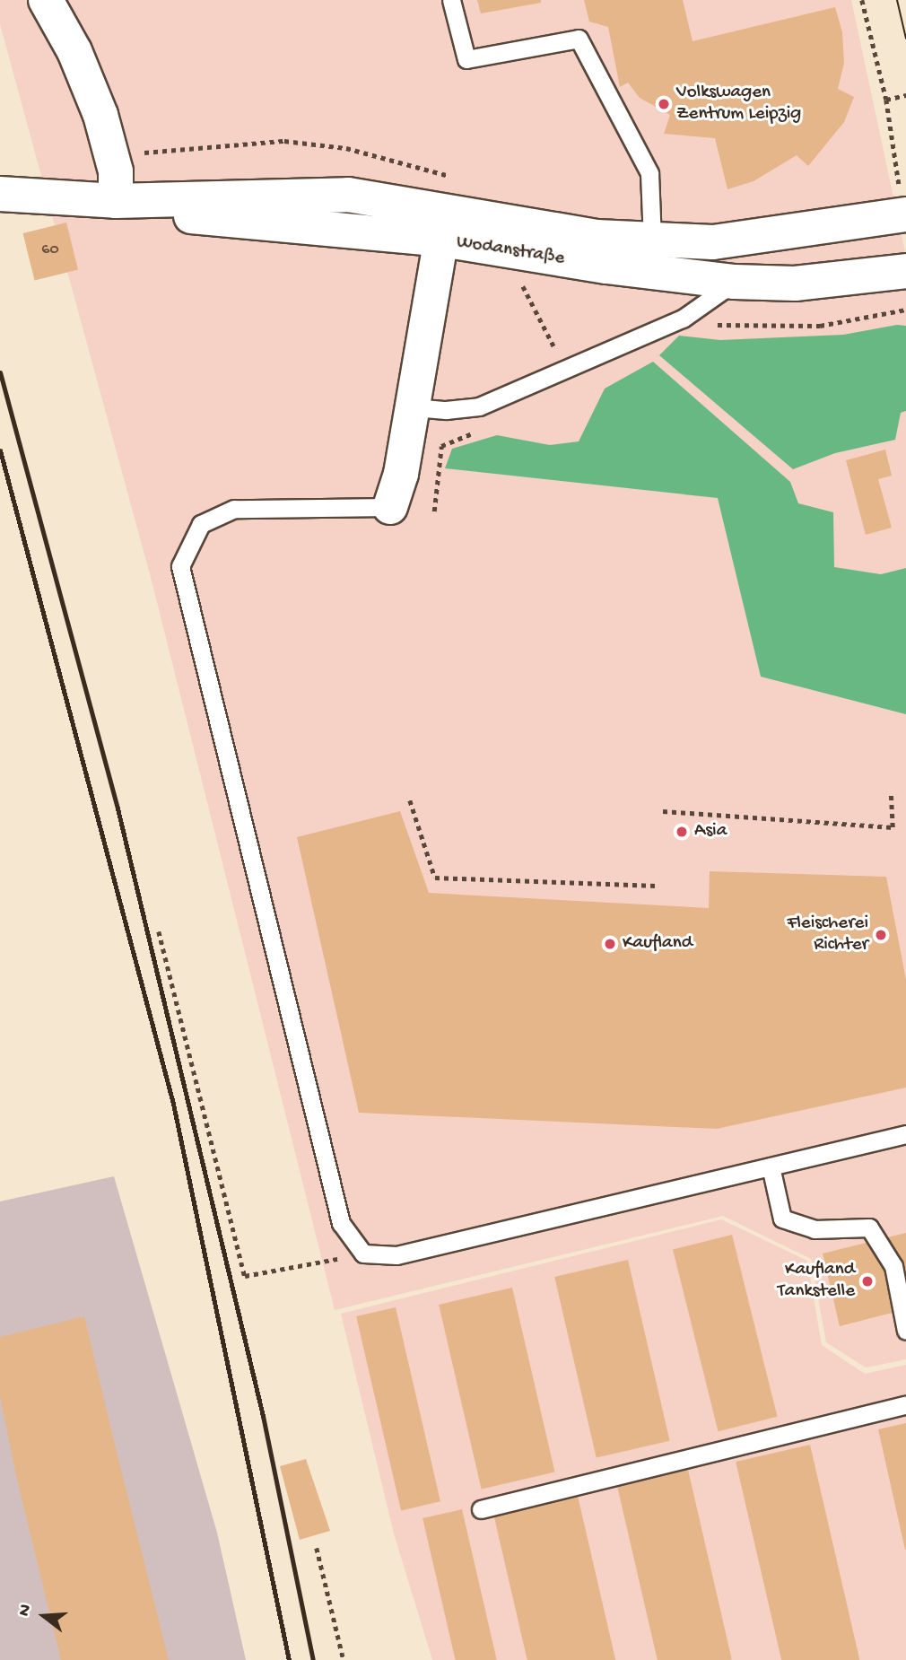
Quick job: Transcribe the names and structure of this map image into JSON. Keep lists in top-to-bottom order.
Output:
{
  "streets": {
    "street": ["Wodanstraße"]
  },
  "places": [
    "Volkswagen Zentrum Leipzig",
    "Asia",
    "Fleischerei Richter",
    "Kaufland",
    "Kaufland Tankstelle"
  ],
  "house_numbers": ["60"],
  "north": "left"
}
